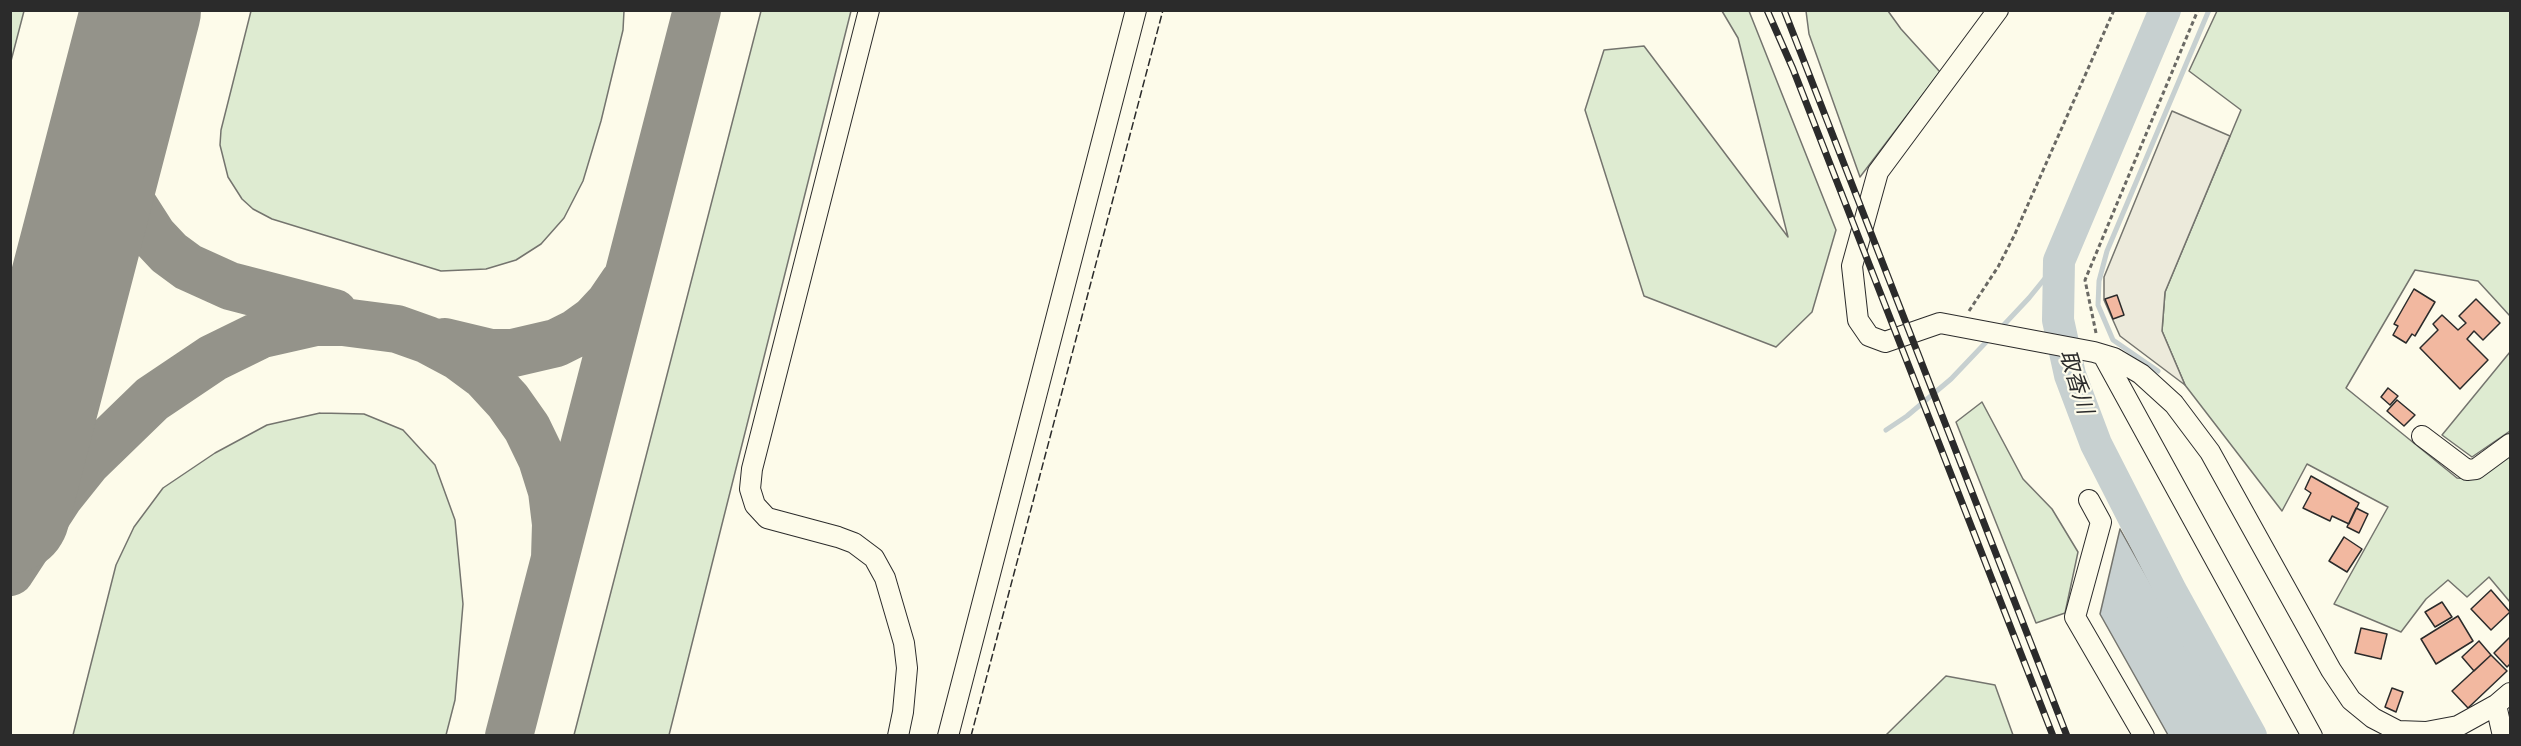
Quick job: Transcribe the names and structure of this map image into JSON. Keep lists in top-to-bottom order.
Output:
{
  "water": ["取香川"]
}
